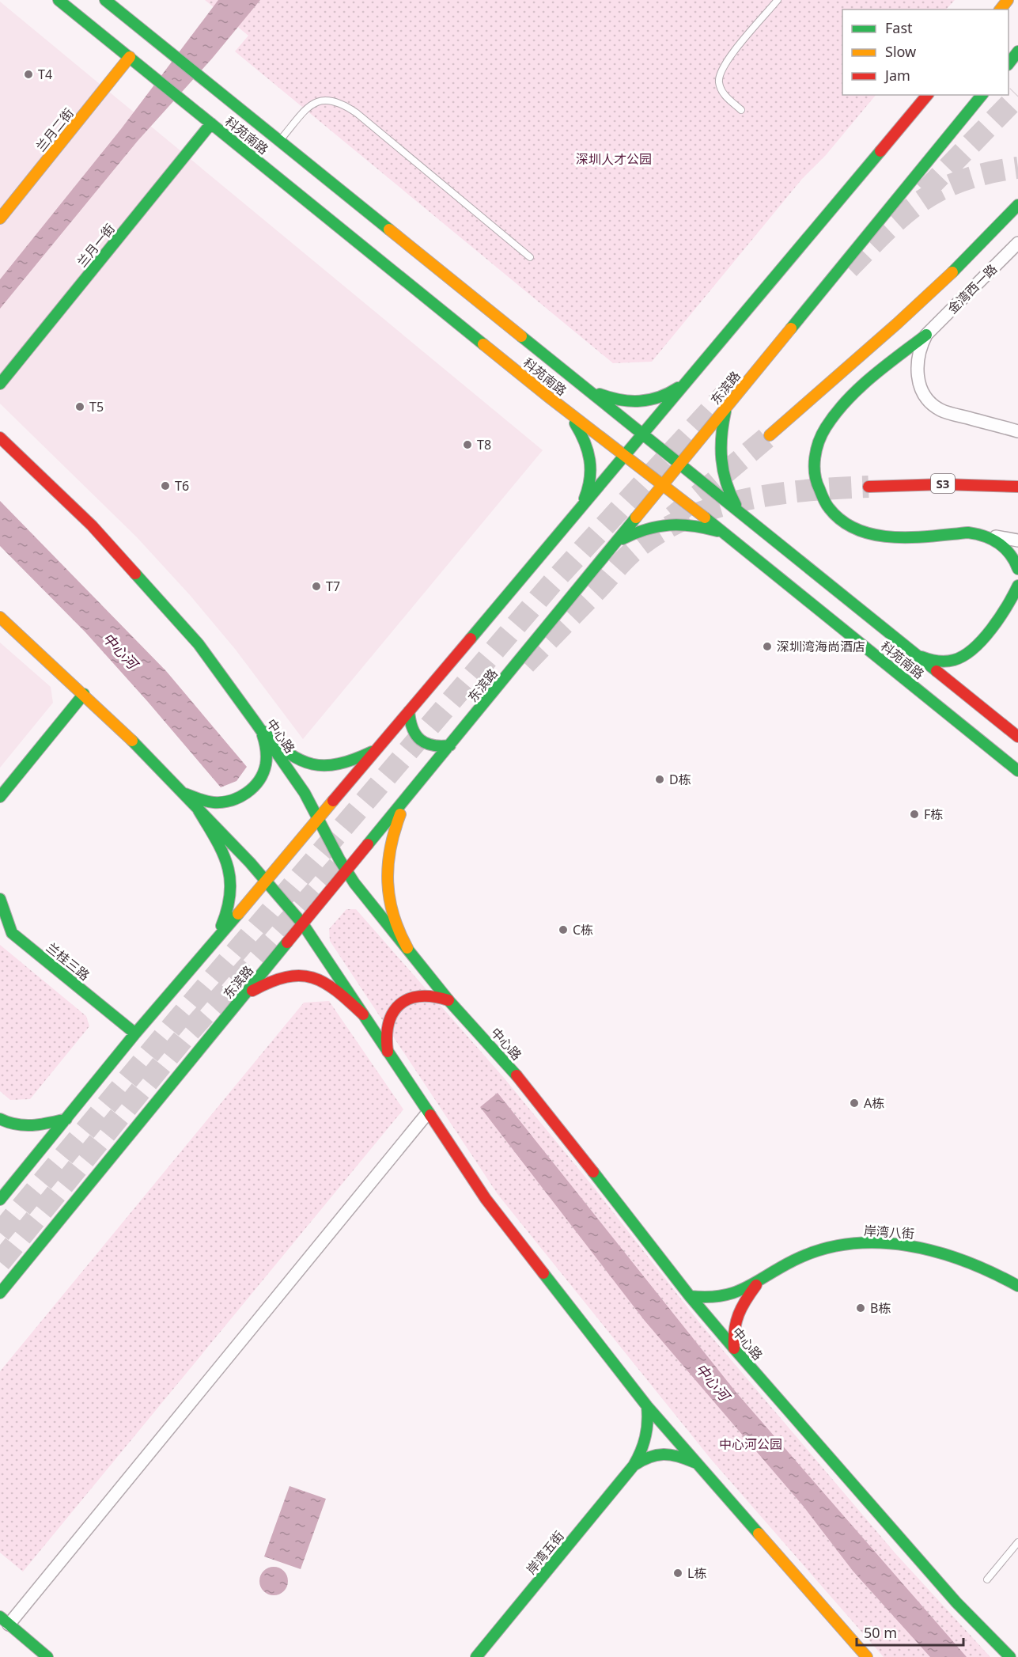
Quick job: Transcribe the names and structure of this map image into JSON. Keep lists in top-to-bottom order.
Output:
{
  "streets": {
    "main road": [
      "兰月二街",
      "科苑南路",
      "兰月一街",
      "东滨路",
      "S3",
      "中心路",
      "兰桂三路",
      "岸湾八街",
      "岸湾五街"
    ],
    "street": ["金湾西一路"]
  },
  "crossings": [
    ["兰月二街", "科苑南路"],
    ["科苑南路", "兰月一街"],
    ["科苑南路", "东滨路"],
    ["东滨路", "中心路"]
  ],
  "water": ["中心河"],
  "parks": ["深圳人才公园", "中心河公园"],
  "places": [
    "T4",
    "T5",
    "T8",
    "T6",
    "T7",
    "深圳湾海尚酒店",
    "D栋",
    "F栋",
    "C栋",
    "A栋",
    "B栋",
    "L栋"
  ],
  "legend": ["Fast", "Slow", "Jam"],
  "scale_bar": "50 m"
}
